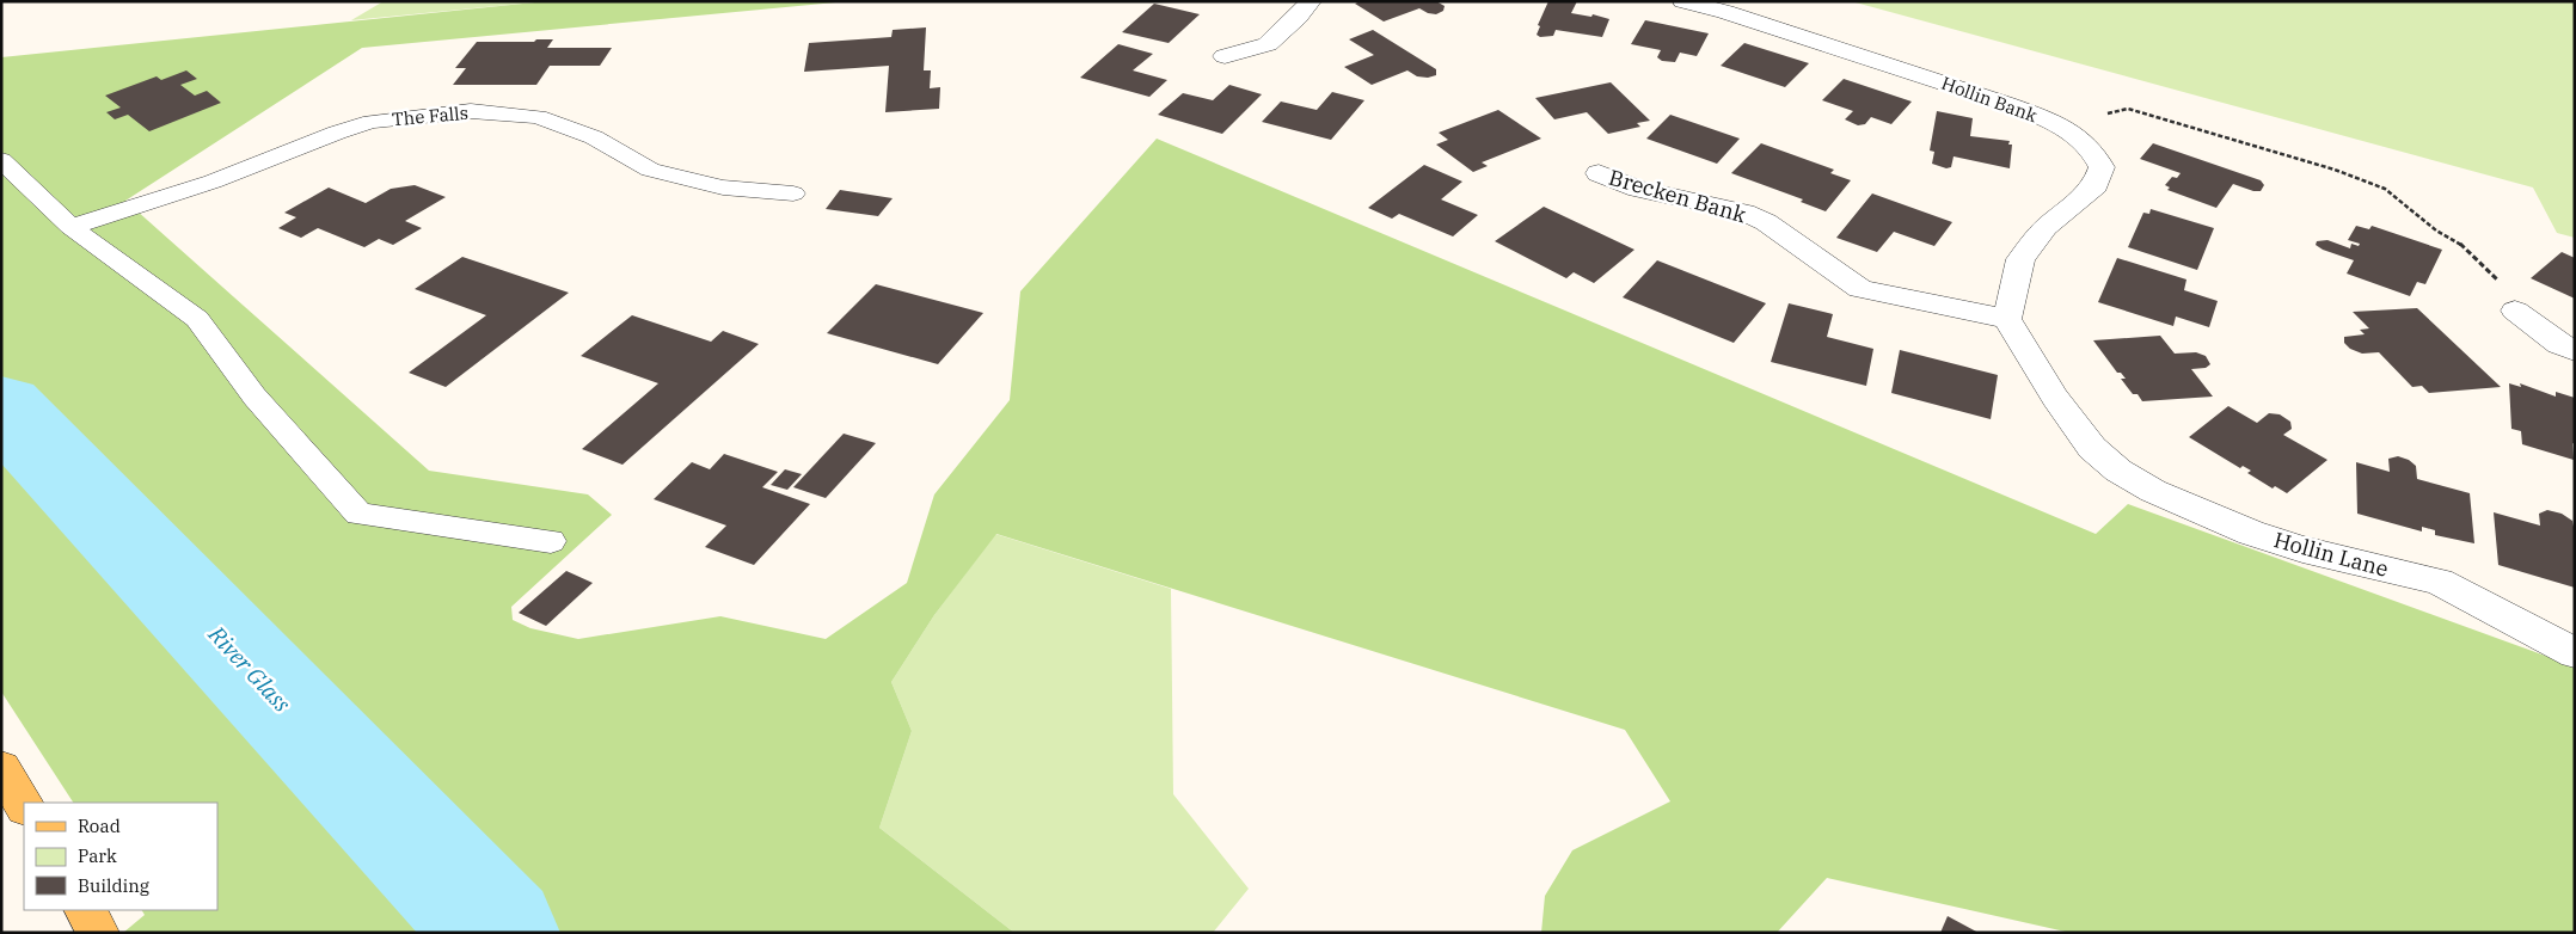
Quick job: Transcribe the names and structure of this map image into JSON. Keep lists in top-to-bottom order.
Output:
{
  "streets": {
    "street": ["Hollin Bank", "Brecken Bank", "Hollin Lane"],
    "lane": ["The Falls"]
  },
  "crossings": [
    ["Hollin Bank", "Brecken Bank"],
    ["Hollin Bank", "Hollin Lane"],
    ["Brecken Bank", "Hollin Lane"]
  ],
  "water": ["River Glass"],
  "legend": ["Road", "Park", "Building"]
}
